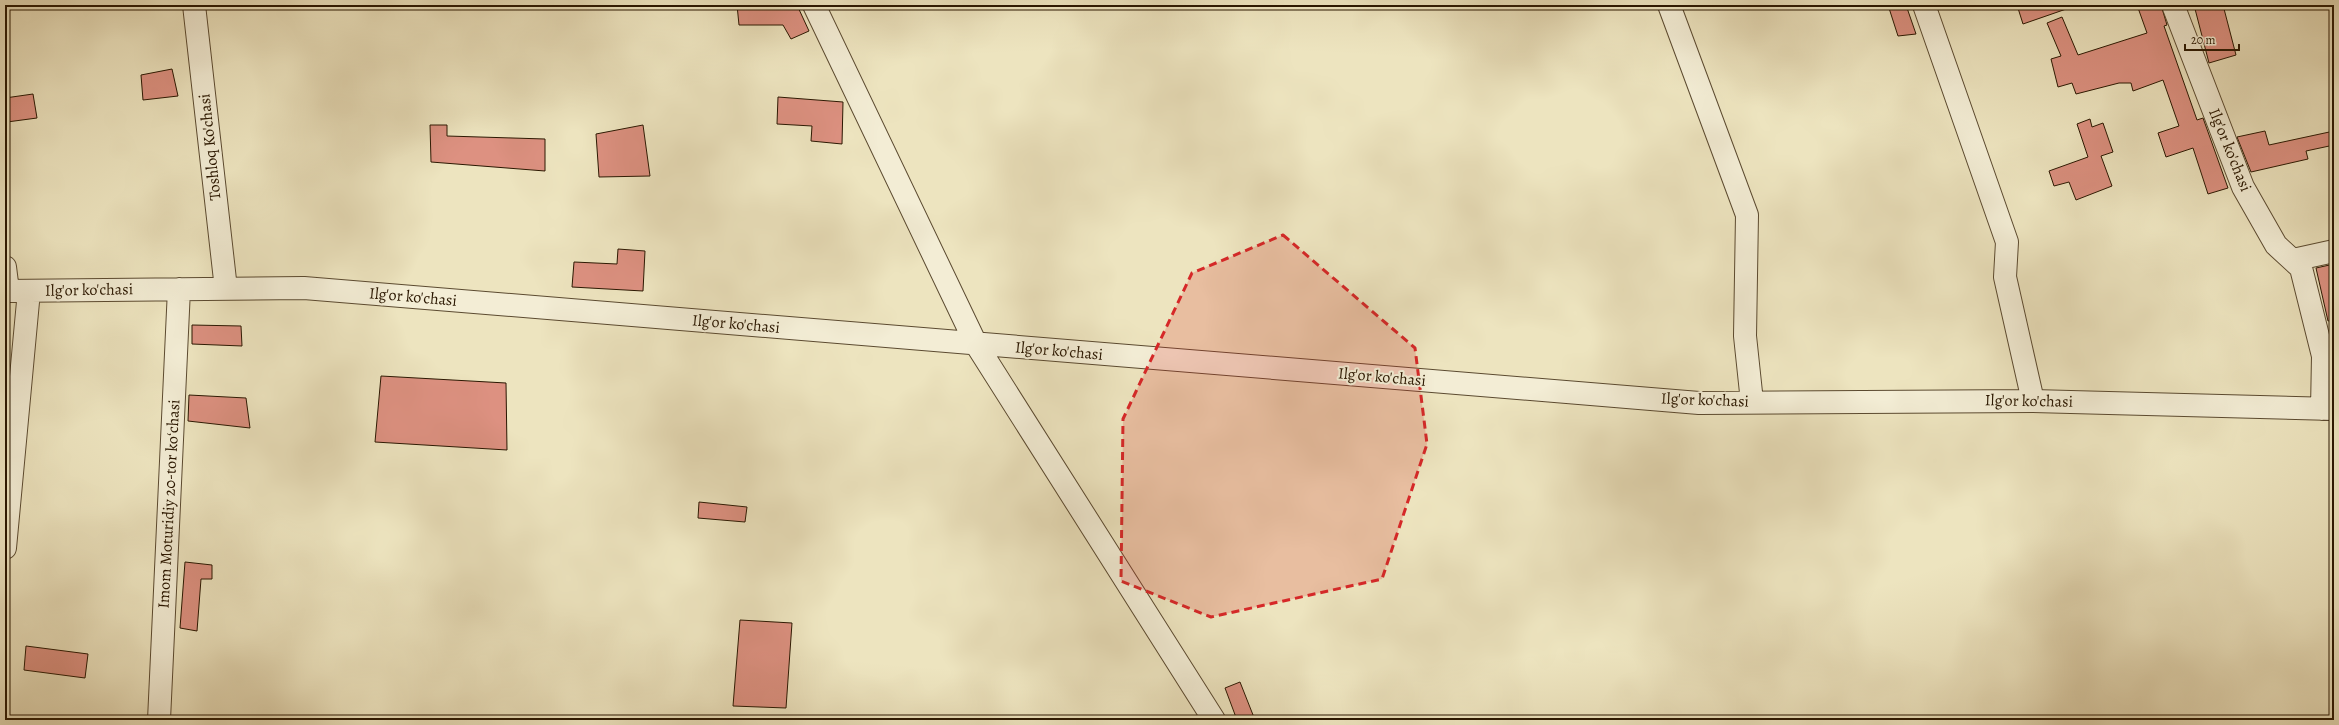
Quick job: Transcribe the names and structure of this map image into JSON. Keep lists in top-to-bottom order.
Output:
{
  "streets": {
    "street": ["Toshloq Ko'chasi", "Ilg'or ko'chasi", "Imom Moturidiy 20-tor koʻchasi"]
  },
  "crossings": [
    ["Toshloq Ko'chasi", "Ilg'or ko'chasi"],
    ["Ilg'or ko'chasi", "Imom Moturidiy 20-tor koʻchasi"]
  ],
  "scale_bar": "20 m"
}
